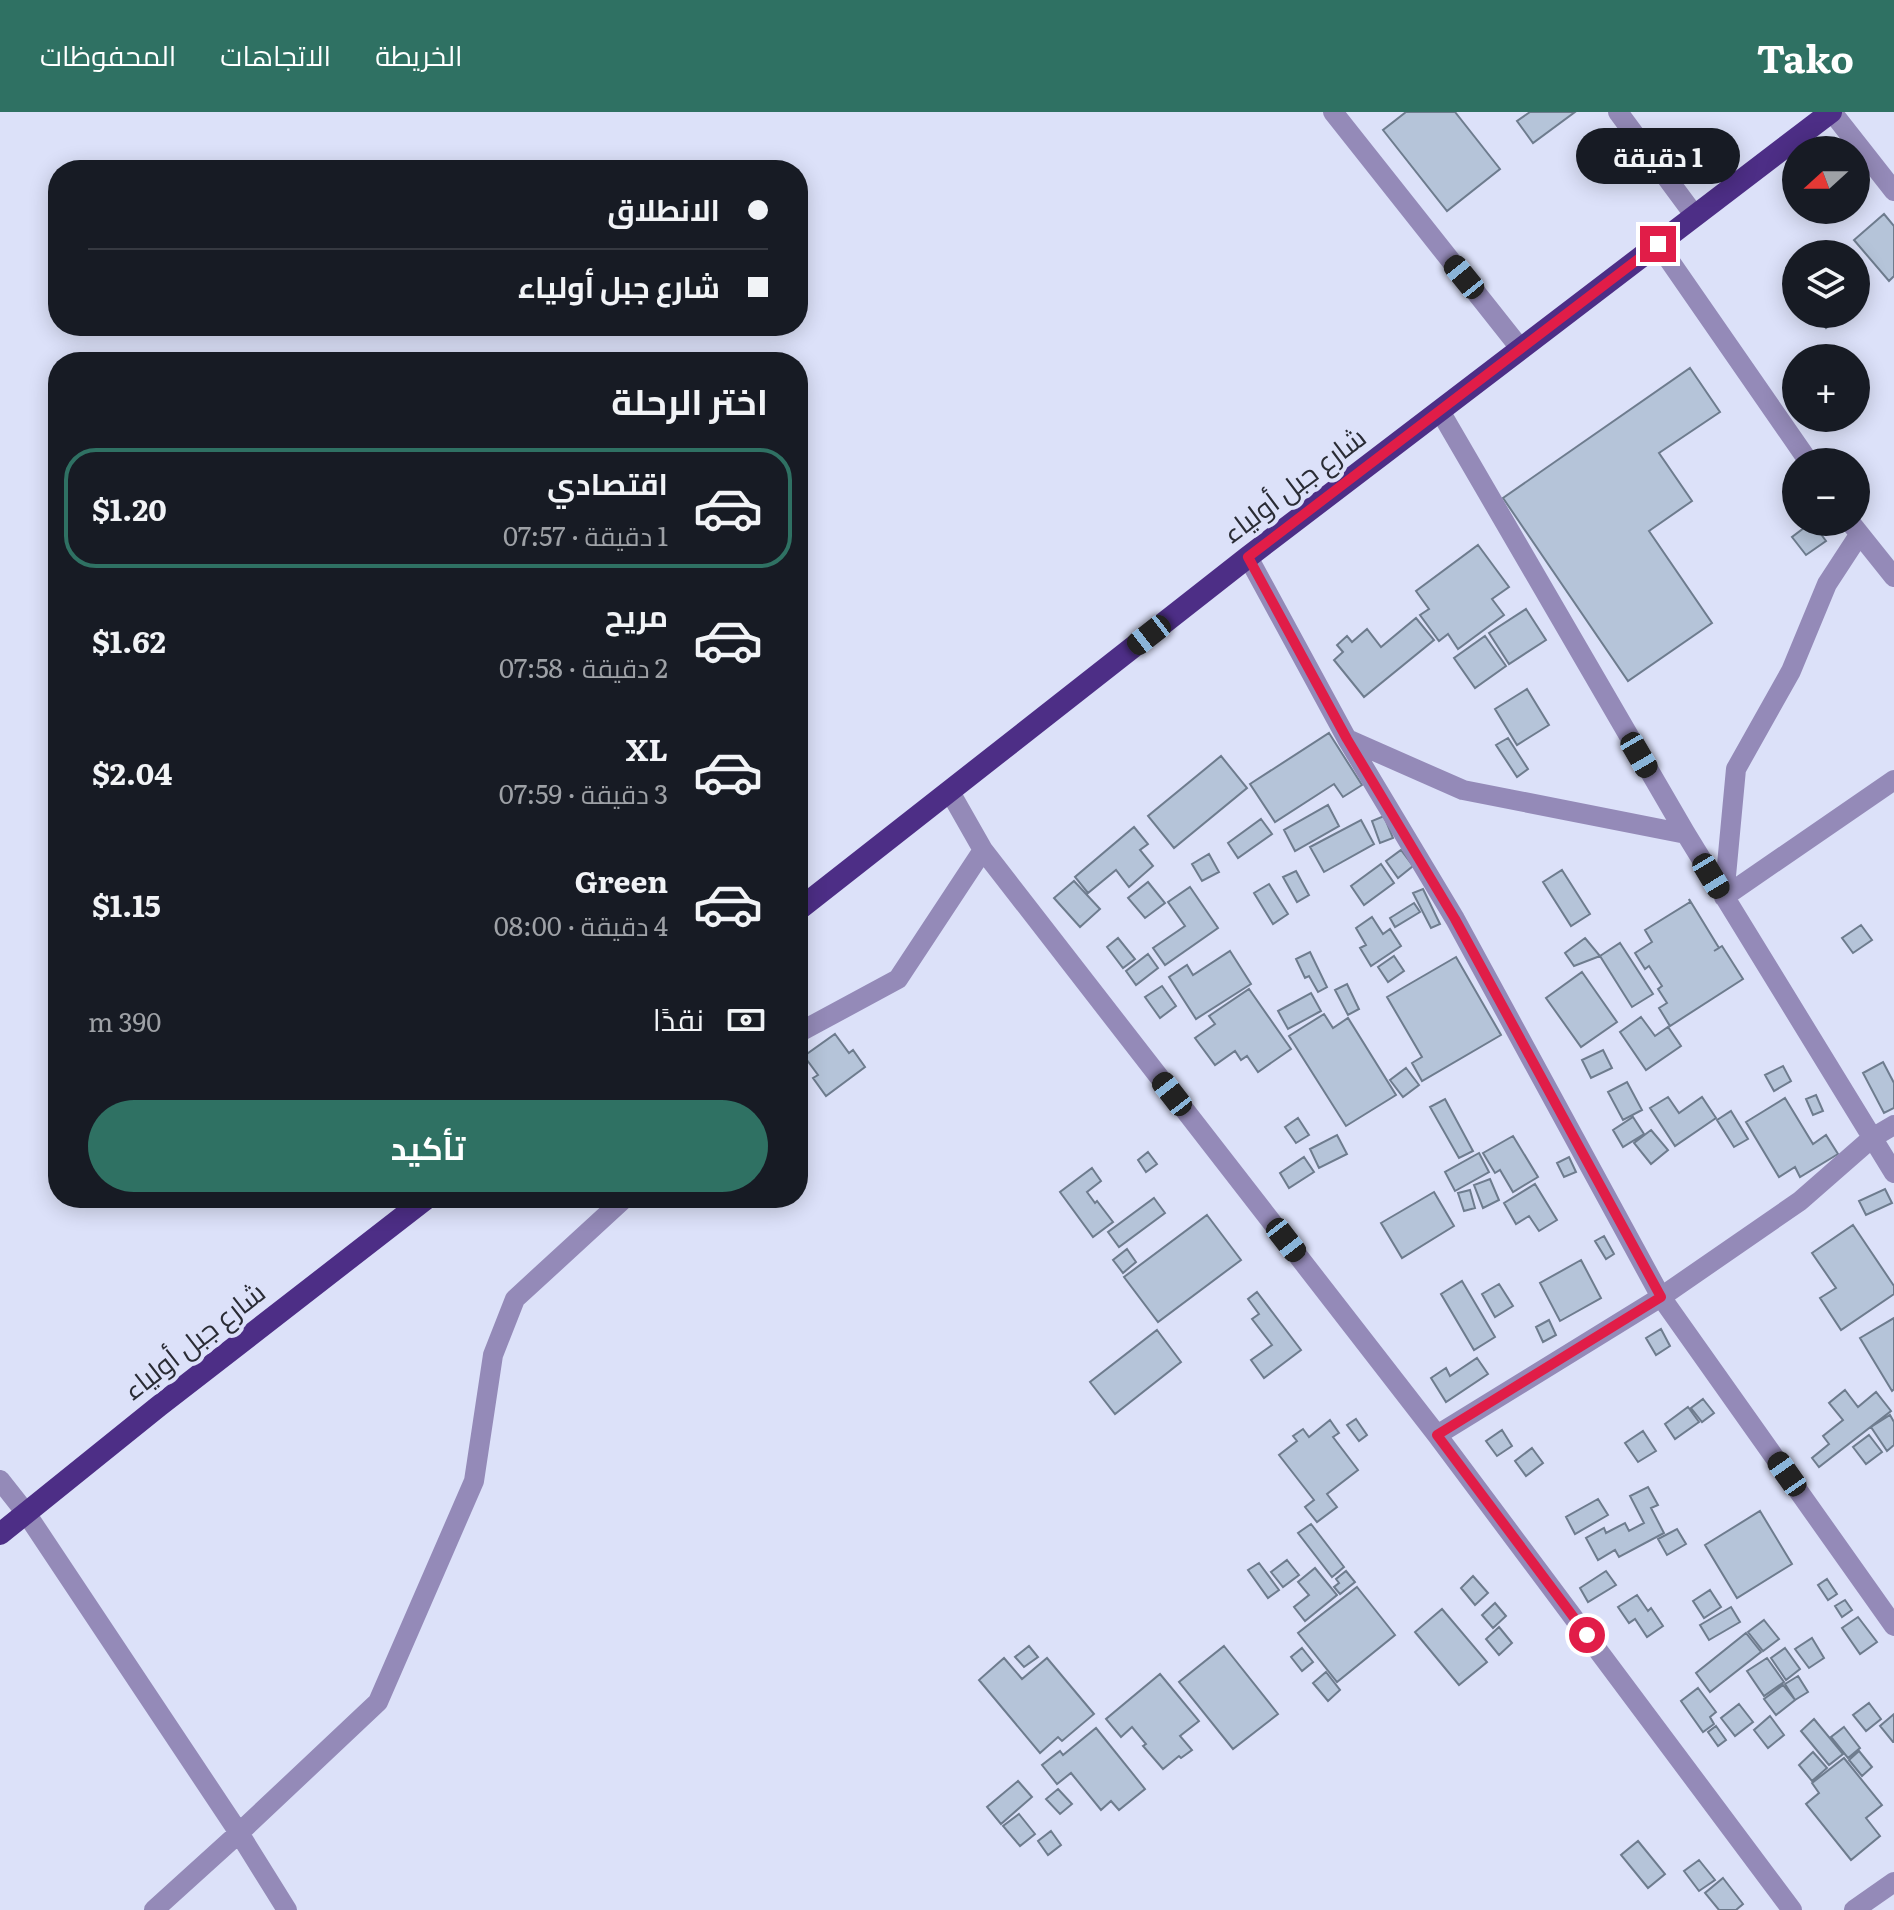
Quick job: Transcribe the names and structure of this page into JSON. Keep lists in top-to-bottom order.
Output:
{
  "streets": {
    "highway": ["شارع جبل أولياء"]
  },
  "north": "left",
  "page": {
    "header": "Tako",
    "nav": ["الخريطة", "الاتجاهات", "المحفوظات"],
    "bubble": "1 دقيقة",
    "map_buttons": ["+", "−"],
    "banner": ["الانطلاق", "شارع جبل أولياء"],
    "heading": "اختر الرحلة",
    "list": [
      {
        "name": "اقتصادي",
        "note": "1 دقيقة · 07:57",
        "value": "$1.20"
      },
      {
        "name": "مريح",
        "note": "2 دقيقة · 07:58",
        "value": "$1.62"
      },
      {
        "name": "XL",
        "note": "3 دقيقة · 07:59",
        "value": "$2.04"
      },
      {
        "name": "Green",
        "note": "4 دقيقة · 08:00",
        "value": "$1.15"
      }
    ],
    "pay": ["نقدًا", "390 m"],
    "buttons": "تأكيد"
  }
}
